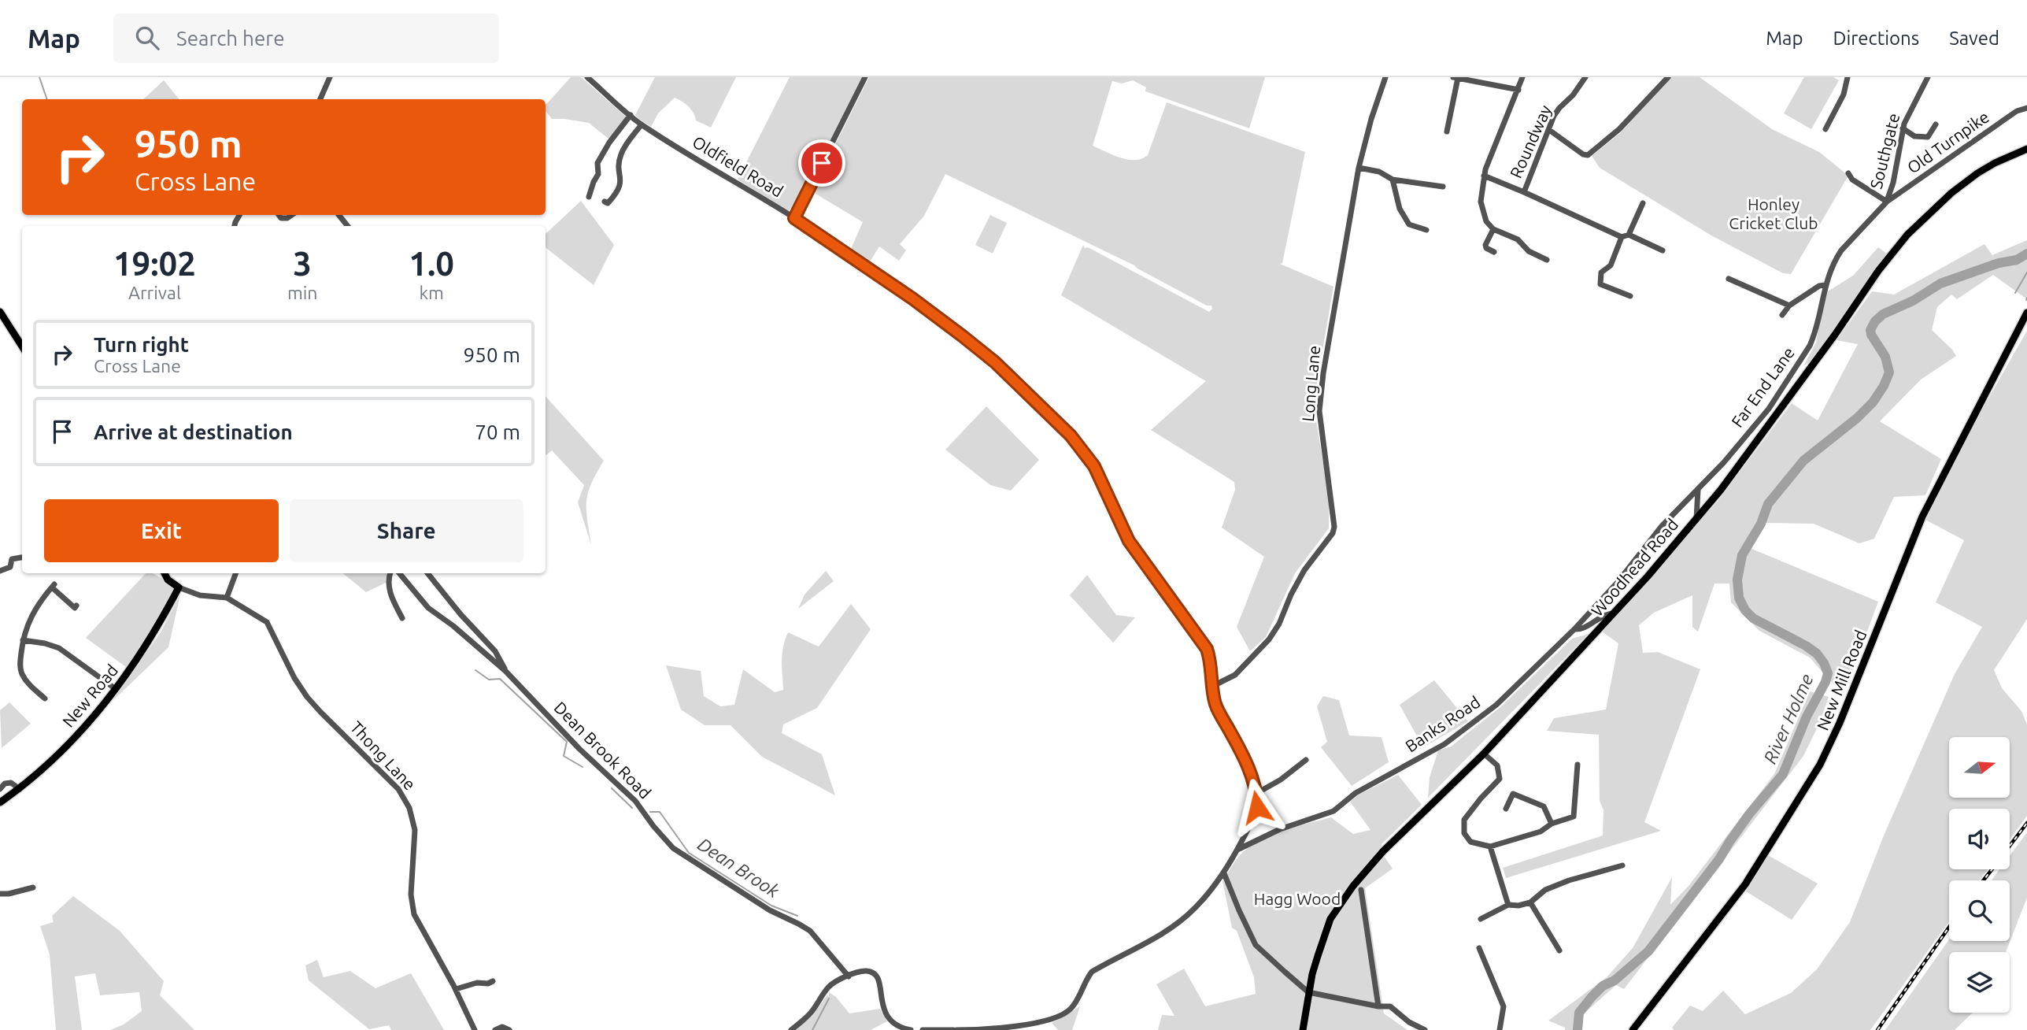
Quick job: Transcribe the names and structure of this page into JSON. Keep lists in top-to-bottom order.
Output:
{
  "streets": {
    "main road": ["Woodhead Road", "New Mill Road", "New Road"],
    "street": [
      "Roundway",
      "Old Turnpike",
      "Southgate",
      "Oldfield Road",
      "Long Lane",
      "Far End Lane",
      "Banks Road",
      "Dean Brook Road",
      "Thong Lane"
    ]
  },
  "crossings": [
    ["Old Turnpike", "Southgate"],
    ["Old Turnpike", "Far End Lane"],
    ["Southgate", "Far End Lane"],
    ["Oldfield Road", "Long Lane"],
    ["Far End Lane", "Banks Road"]
  ],
  "water": ["River Holme", "Dean Brook"],
  "parks": ["Honley Cricket Club", "Hagg Wood"],
  "north": "right",
  "page": {
    "header": "Map",
    "search": "Search here",
    "nav": ["Map", "Directions", "Saved"],
    "turn": ["950 m", "Cross Lane"],
    "eta": [
      "19:02",
      "Arrival",
      "3",
      "min",
      "1.0",
      "km"
    ],
    "list": [
      {
        "name": "Turn right",
        "note": "Cross Lane",
        "value": "950 m"
      },
      {
        "name": "Arrive at destination",
        "value": "70 m"
      }
    ],
    "buttons": ["Exit", "Share"]
  }
}
